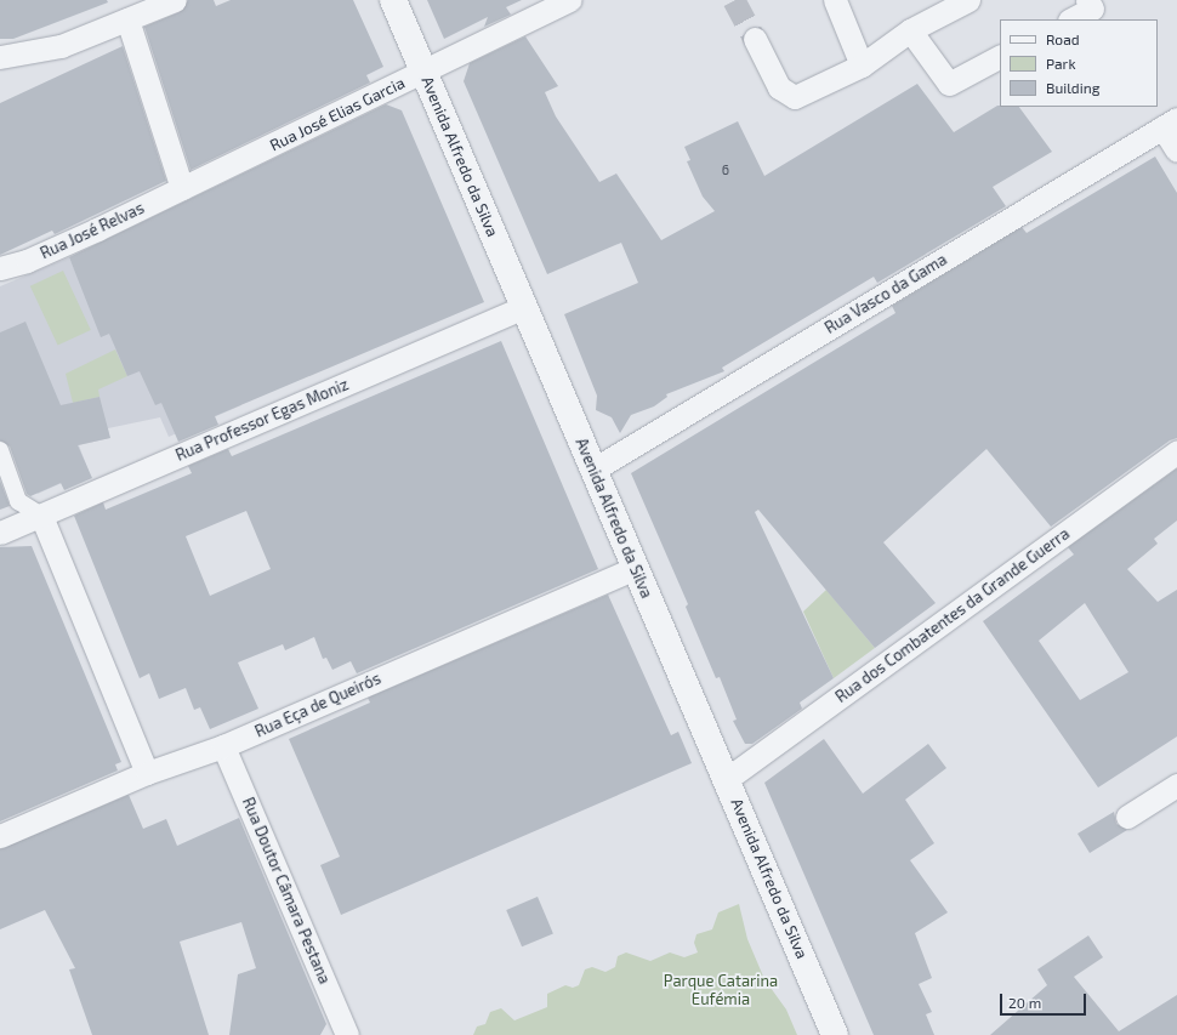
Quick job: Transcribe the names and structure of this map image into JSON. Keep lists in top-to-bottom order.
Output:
{
  "streets": {
    "street": [
      "Rua José Elias Garcia",
      "Avenida Alfredo da Silva",
      "Rua José Relvas",
      "Rua Vasco da Gama",
      "Rua Professor Egas Moniz",
      "Rua dos Combatentes da Grande Guerra",
      "Rua Eça de Queirós",
      "Rua Doutor Câmara Pestana"
    ]
  },
  "crossings": [
    ["Rua José Elias Garcia", "Avenida Alfredo da Silva"],
    ["Rua José Elias Garcia", "Rua José Relvas"],
    ["Avenida Alfredo da Silva", "Rua Vasco da Gama"],
    ["Avenida Alfredo da Silva", "Rua Professor Egas Moniz"],
    ["Avenida Alfredo da Silva", "Rua dos Combatentes da Grande Guerra"],
    ["Avenida Alfredo da Silva", "Rua Eça de Queirós"],
    ["Rua Eça de Queirós", "Rua Doutor Câmara Pestana"]
  ],
  "parks": ["Parque Catarina Eufémia"],
  "house_numbers": ["6"],
  "legend": ["Road", "Park", "Building"],
  "scale_bar": "20 m"
}
